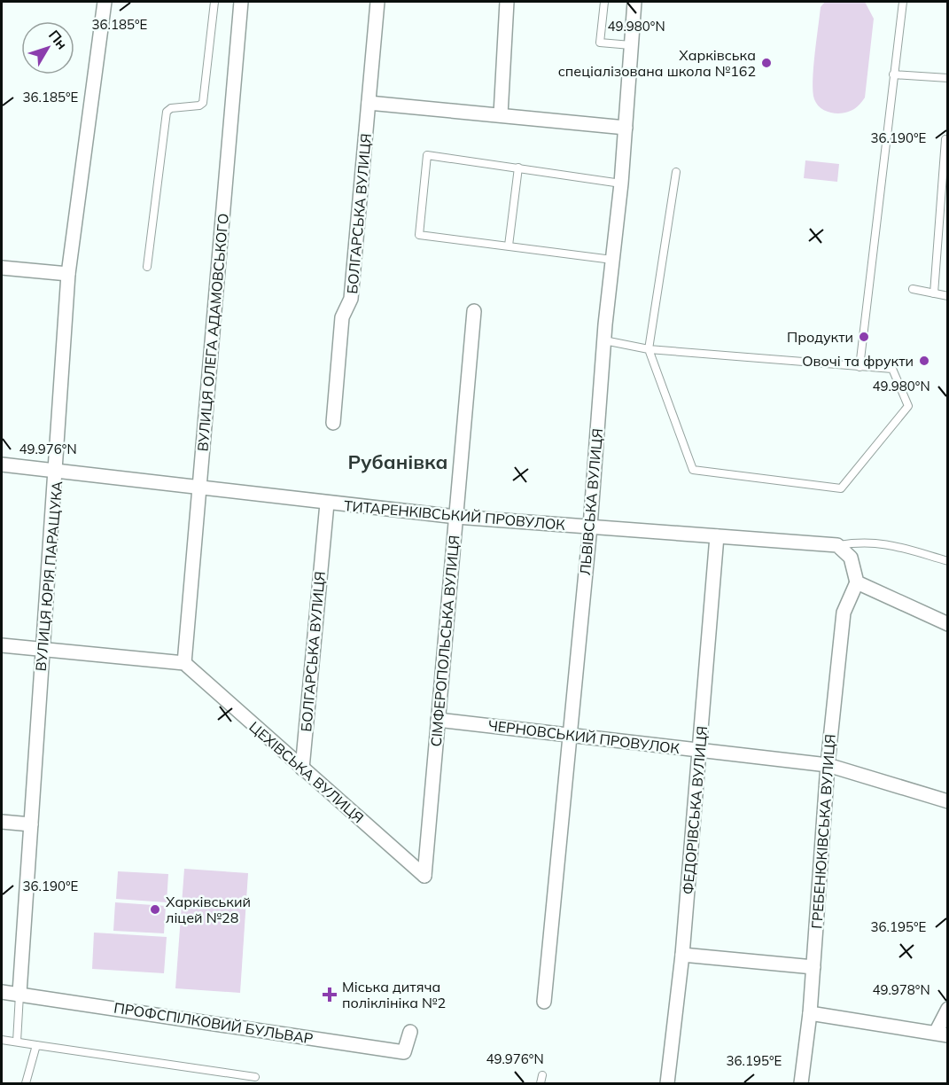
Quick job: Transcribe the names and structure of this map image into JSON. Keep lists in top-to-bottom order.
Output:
{
  "streets": {
    "street": [
      "БОЛГАРСЬКА ВУЛИЦЯ",
      "ВУЛИЦЯ ОЛЕГА АДАМОВСЬКОГО",
      "ЛЬВІВСЬКА ВУЛИЦЯ",
      "ТИТАРЕНКІВСЬКИЙ ПРОВУЛОК",
      "ВУЛИЦЯ ЮРІЯ ПАРАЩУКА",
      "СІМФЕРОПОЛЬСЬКА ВУЛИЦЯ",
      "ЧЕРНОВСЬКИЙ ПРОВУЛОК",
      "ЦЕХІВСЬКА ВУЛИЦЯ",
      "ФЕДОРІВСЬКА ВУЛИЦЯ",
      "ГРЕБЕНЮКІВСЬКА ВУЛИЦЯ",
      "ПРОФСПІЛКОВИЙ БУЛЬВАР"
    ]
  },
  "crossings": [
    ["БОЛГАРСЬКА ВУЛИЦЯ", "ТИТАРЕНКІВСЬКИЙ ПРОВУЛОК"],
    ["БОЛГАРСЬКА ВУЛИЦЯ", "ЦЕХІВСЬКА ВУЛИЦЯ"],
    ["ВУЛИЦЯ ОЛЕГА АДАМОВСЬКОГО", "ТИТАРЕНКІВСЬКИЙ ПРОВУЛОК"],
    ["ВУЛИЦЯ ОЛЕГА АДАМОВСЬКОГО", "ЦЕХІВСЬКА ВУЛИЦЯ"],
    ["ЛЬВІВСЬКА ВУЛИЦЯ", "ТИТАРЕНКІВСЬКИЙ ПРОВУЛОК"],
    ["ЛЬВІВСЬКА ВУЛИЦЯ", "ЧЕРНОВСЬКИЙ ПРОВУЛОК"],
    ["ТИТАРЕНКІВСЬКИЙ ПРОВУЛОК", "ВУЛИЦЯ ЮРІЯ ПАРАЩУКА"],
    ["ТИТАРЕНКІВСЬКИЙ ПРОВУЛОК", "СІМФЕРОПОЛЬСЬКА ВУЛИЦЯ"],
    ["ТИТАРЕНКІВСЬКИЙ ПРОВУЛОК", "ФЕДОРІВСЬКА ВУЛИЦЯ"],
    ["ВУЛИЦЯ ЮРІЯ ПАРАЩУКА", "ПРОФСПІЛКОВИЙ БУЛЬВАР"],
    ["СІМФЕРОПОЛЬСЬКА ВУЛИЦЯ", "ЧЕРНОВСЬКИЙ ПРОВУЛОК"],
    ["СІМФЕРОПОЛЬСЬКА ВУЛИЦЯ", "ЦЕХІВСЬКА ВУЛИЦЯ"],
    ["ЧЕРНОВСЬКИЙ ПРОВУЛОК", "ФЕДОРІВСЬКА ВУЛИЦЯ"],
    ["ЧЕРНОВСЬКИЙ ПРОВУЛОК", "ГРЕБЕНЮКІВСЬКА ВУЛИЦЯ"]
  ],
  "districts": ["Рубанівка"],
  "places": {
    "other": [
      "Харківська спеціалізована школа №162",
      "Продукти",
      "Овочі та фрукти",
      "Харківський ліцей №28"
    ],
    "health": ["Міська дитяча поліклініка №2"]
  },
  "north": "top right",
  "coordinates": [
    "36.185°E",
    "49.980°N",
    "36.190°E",
    "49.976°N",
    "36.195°E",
    "49.978°N"
  ]
}
